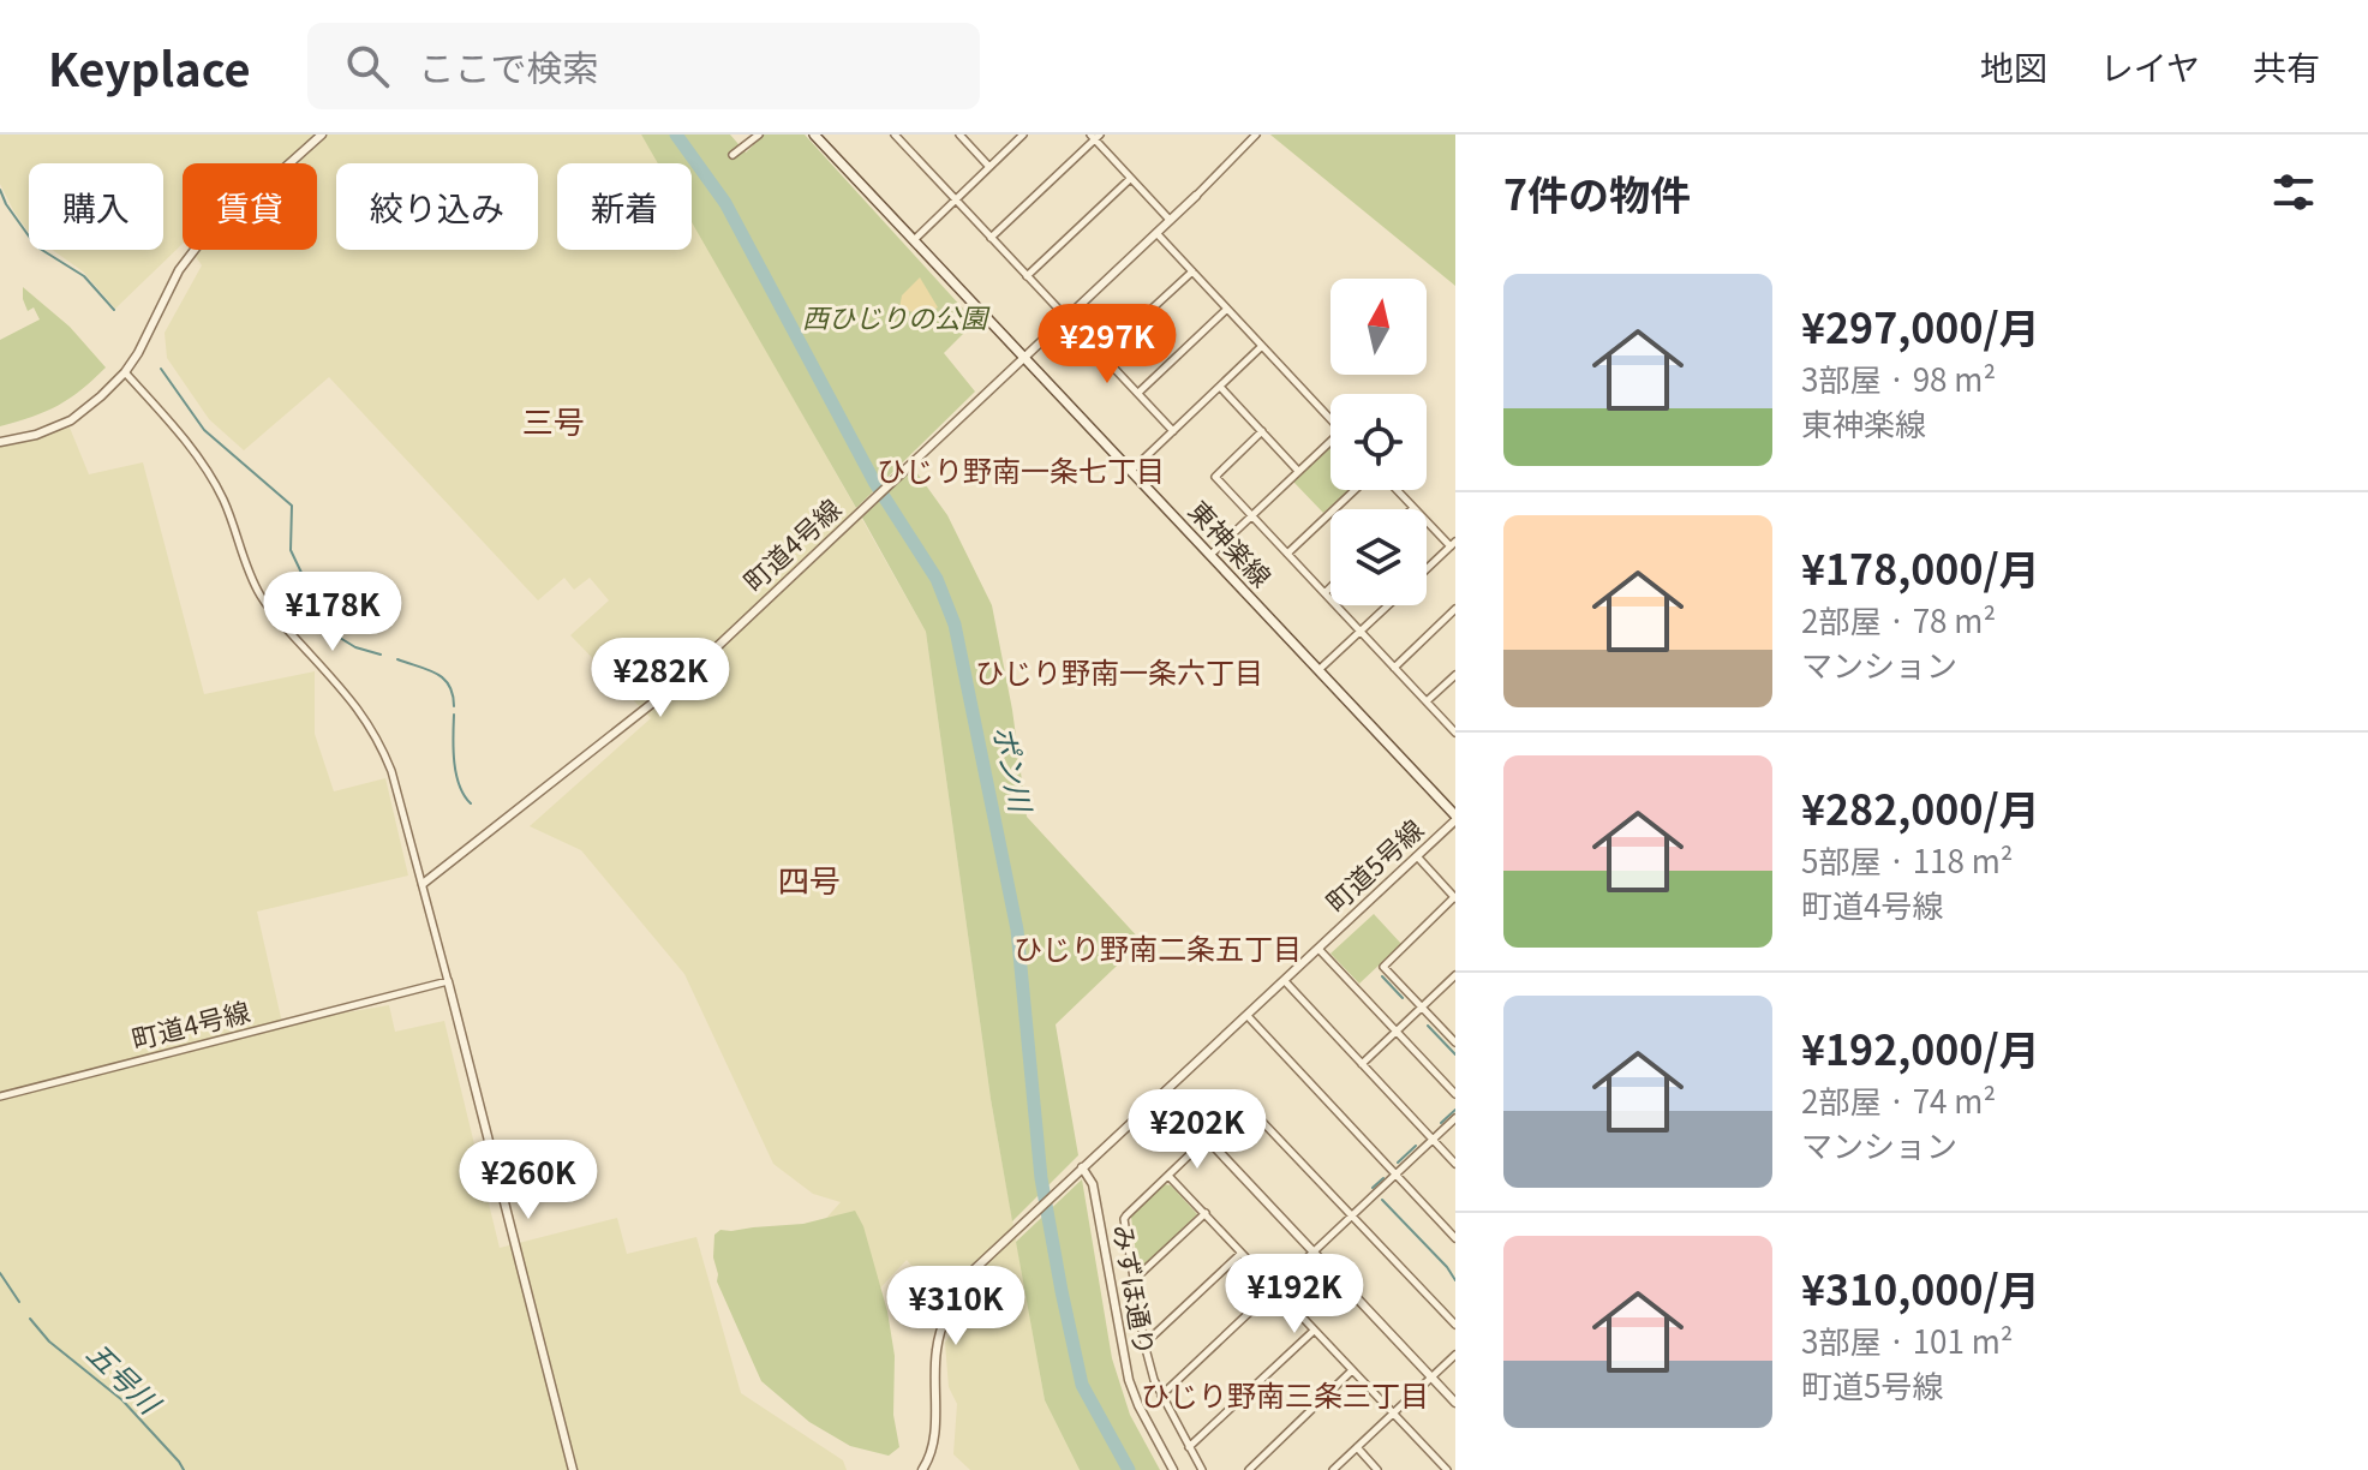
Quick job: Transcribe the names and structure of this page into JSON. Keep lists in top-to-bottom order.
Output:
{
  "streets": {
    "main road": ["東神楽線"],
    "street": ["町道4号線", "町道5号線", "みずほ通り"]
  },
  "crossings": [
    ["東神楽線", "町道4号線"],
    ["東神楽線", "町道5号線"],
    ["町道5号線", "みずほ通り"]
  ],
  "districts": [
    "三号",
    "ひじり野南一条七丁目",
    "ひじり野南一条六丁目",
    "四号",
    "ひじり野南二条五丁目",
    "ひじり野南三条三丁目"
  ],
  "water": ["ポン川", "五号川"],
  "parks": ["西ひじりの公園"],
  "north": "top",
  "page": {
    "header": "Keyplace",
    "search": "ここで検索",
    "nav": ["地図", "レイヤ", "共有"],
    "heading": "7件の物件",
    "chip": [
      "購入",
      "賃貸",
      "絞り込み",
      "新着"
    ],
    "list": [
      {
        "name": "¥297,000/月",
        "note": "3部屋 · 98 m² · 東神楽線"
      },
      {
        "name": "¥178,000/月",
        "note": "2部屋 · 78 m² · マンション"
      },
      {
        "name": "¥282,000/月",
        "note": "5部屋 · 118 m² · 町道4号線"
      },
      {
        "name": "¥192,000/月",
        "note": "2部屋 · 74 m² · マンション"
      },
      {
        "name": "¥310,000/月",
        "note": "3部屋 · 101 m² · 町道5号線"
      }
    ],
    "price": [
      "¥297K",
      "¥178K",
      "¥282K",
      "¥202K",
      "¥260K",
      "¥192K",
      "¥310K"
    ]
  }
}
